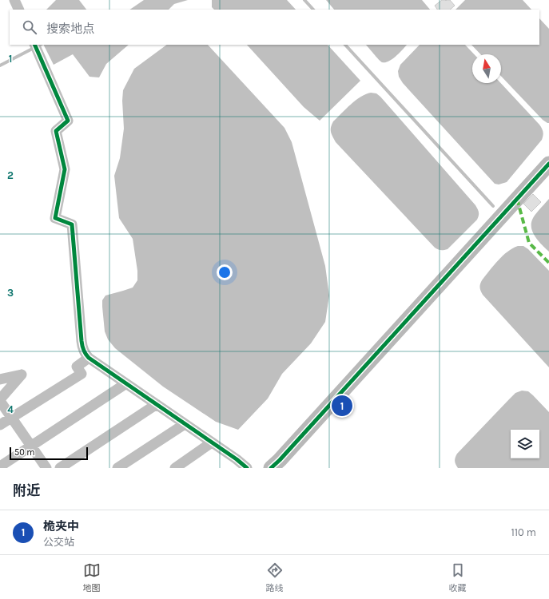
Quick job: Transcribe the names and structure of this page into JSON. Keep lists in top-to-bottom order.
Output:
{
  "scale_bar": "50 m",
  "north": "top",
  "page": {
    "search": "搜索地点",
    "pins": "1",
    "scale": "50 m",
    "heading": "附近",
    "list": [
      {
        "mark": "1",
        "name": "桅夹中",
        "note": "公交站",
        "value": "110 m"
      }
    ],
    "nav": ["地图", "路线", "收藏"]
  },
  "grid": {
    "rows": [
      "1",
      "2",
      "3",
      "4"
    ]
  }
}
